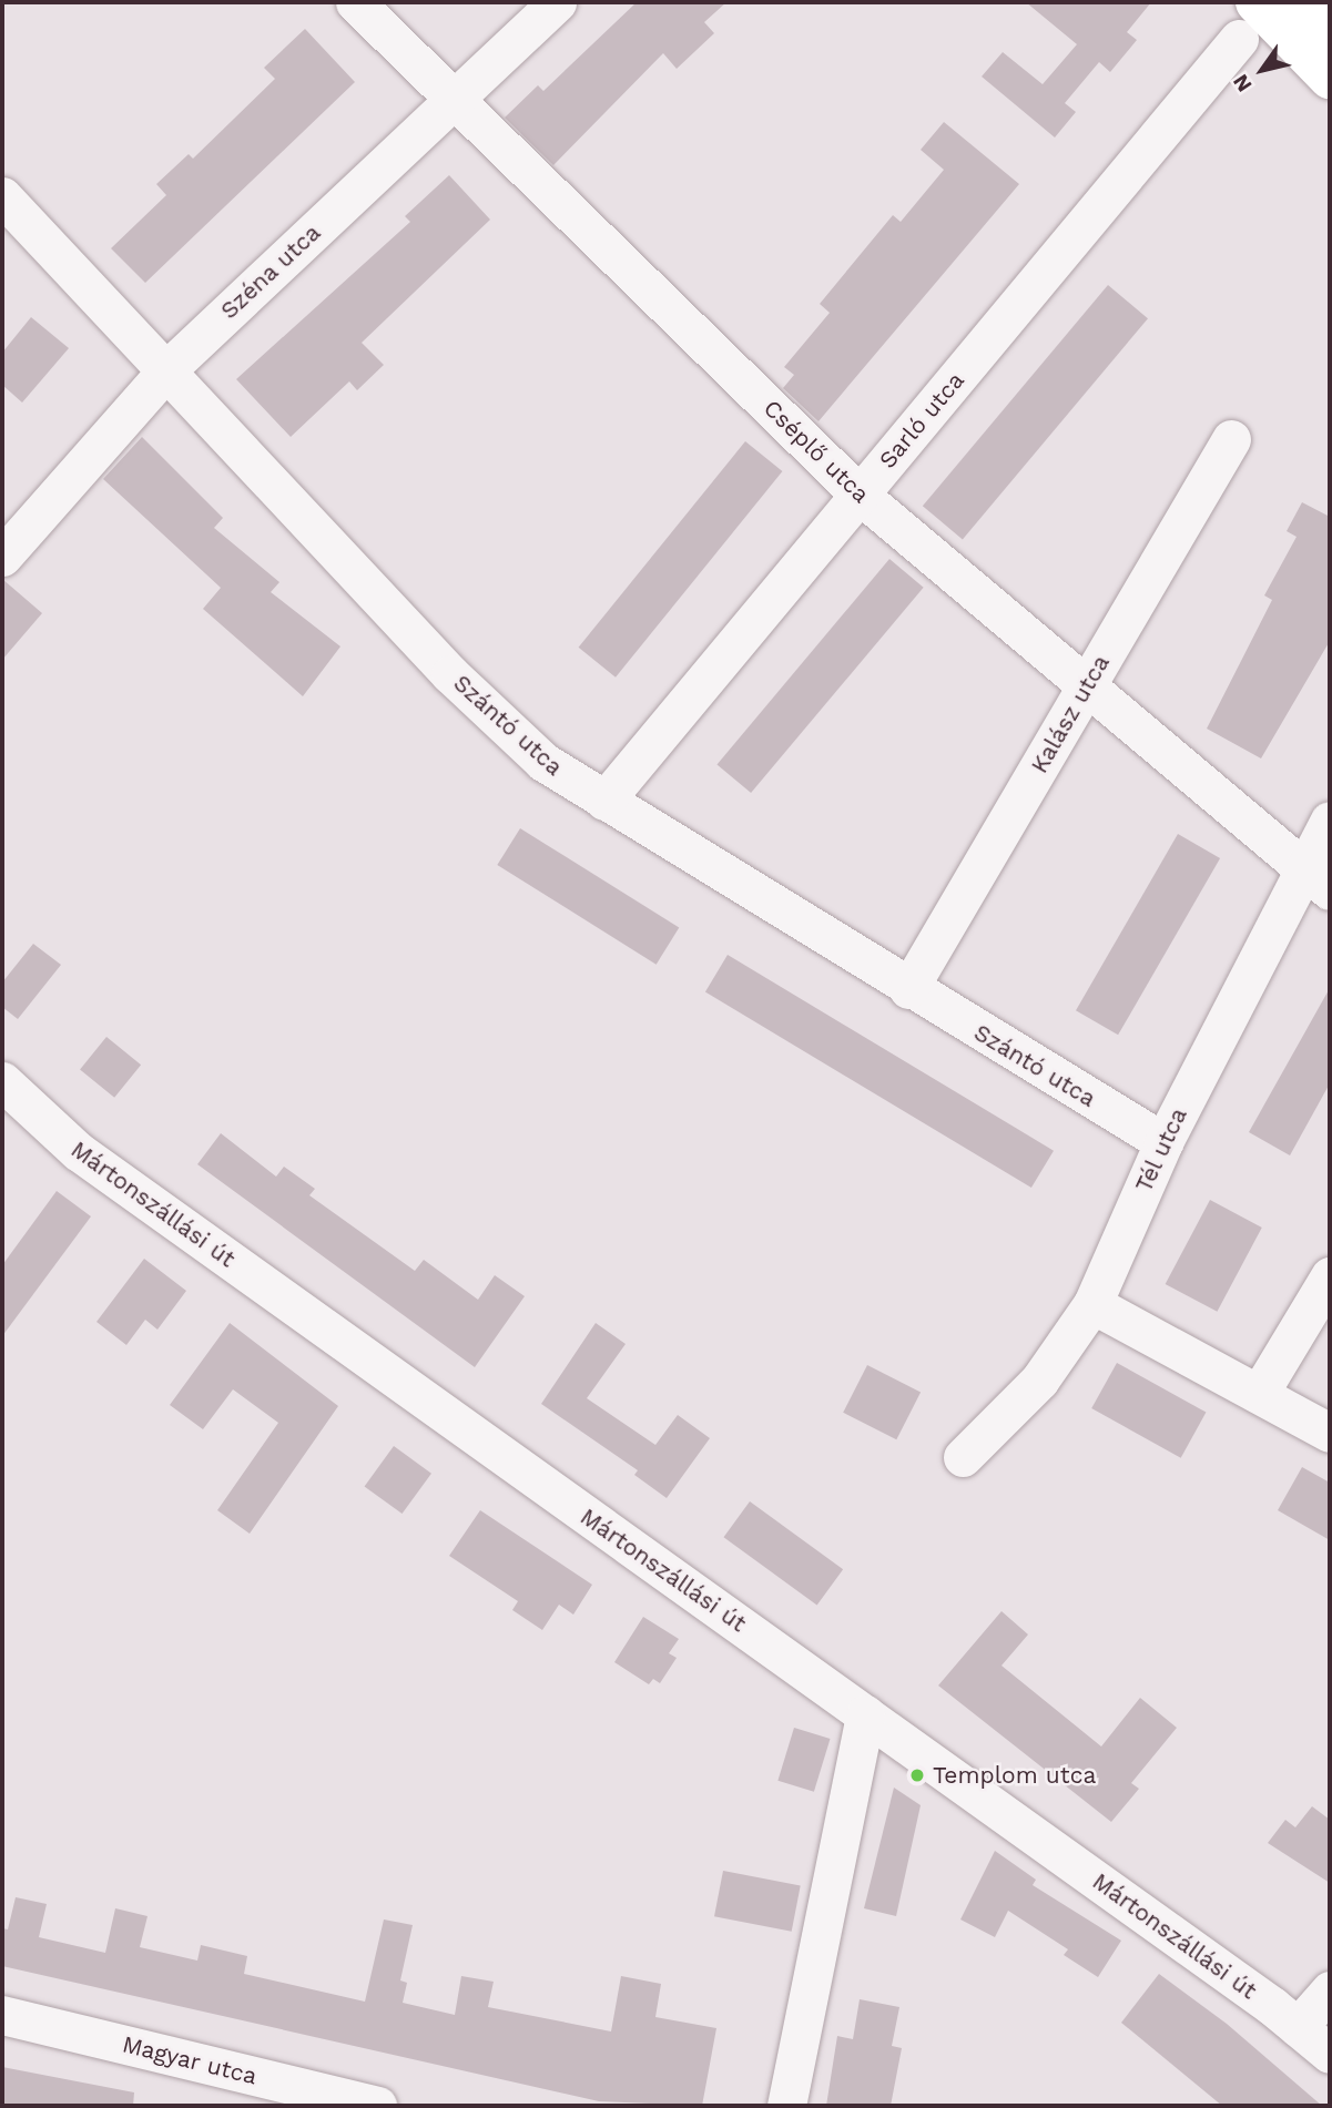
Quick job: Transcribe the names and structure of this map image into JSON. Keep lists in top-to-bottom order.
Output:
{
  "streets": {
    "street": [
      "Széna utca",
      "Sarló utca",
      "Cséplő utca",
      "Kalász utca",
      "Szántó utca",
      "Tél utca",
      "Mártonszállási út",
      "Magyar utca"
    ]
  },
  "crossings": [
    ["Széna utca", "Cséplő utca"],
    ["Széna utca", "Szántó utca"],
    ["Sarló utca", "Cséplő utca"],
    ["Sarló utca", "Szántó utca"],
    ["Cséplő utca", "Kalász utca"],
    ["Cséplő utca", "Tél utca"],
    ["Kalász utca", "Szántó utca"],
    ["Szántó utca", "Tél utca"]
  ],
  "places": ["Templom utca"],
  "north": "bottom left"
}
